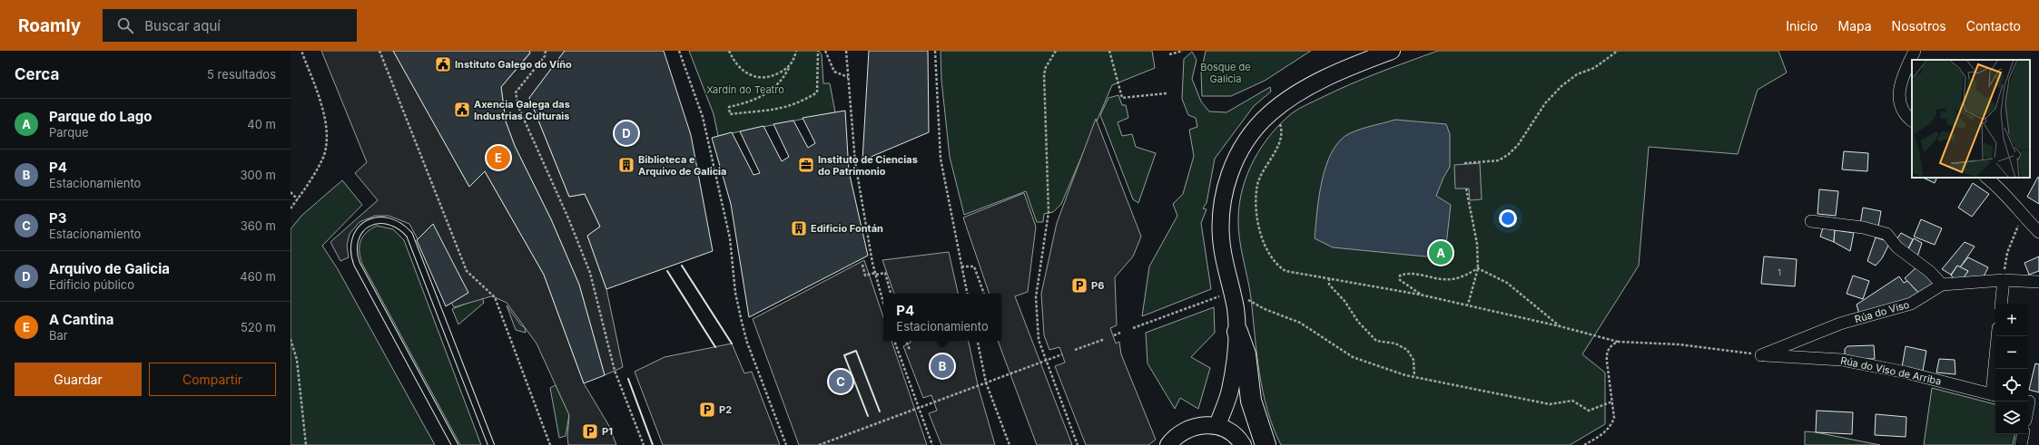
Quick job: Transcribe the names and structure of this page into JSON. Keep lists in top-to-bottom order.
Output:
{
  "streets": {
    "street": ["Rúa do Viso", "Rúa do Viso de Arriba"]
  },
  "crossings": [
    ["Rúa do Viso", "Rúa do Viso de Arriba"]
  ],
  "parks": ["Bosque de Galicia", "Xardín do Teatro"],
  "places": {
    "public building": ["Instituto Galego do Viño", "Axencia Galega das Industrias Culturais"],
    "building": ["Biblioteca e Arquivo de Galicia", "Edificio Fontán"],
    "office": ["Instituto de Ciencias do Patrimonio"],
    "parking": ["P6", "P2", "P1"]
  },
  "house_numbers": ["1"],
  "page": {
    "header": "Roamly",
    "search": "Buscar aquí",
    "nav": [
      "Inicio",
      "Mapa",
      "Nosotros",
      "Contacto"
    ],
    "heading": ["Cerca", "5 resultados"],
    "list": [
      {
        "mark": "A",
        "name": "Parque do Lago",
        "note": "Parque",
        "value": "40 m"
      },
      {
        "mark": "B",
        "name": "P4",
        "note": "Estacionamiento",
        "value": "300 m"
      },
      {
        "mark": "C",
        "name": "P3",
        "note": "Estacionamiento",
        "value": "360 m"
      },
      {
        "mark": "D",
        "name": "Arquivo de Galicia",
        "note": "Edificio público",
        "value": "460 m"
      },
      {
        "mark": "E",
        "name": "A Cantina",
        "note": "Bar",
        "value": "520 m"
      }
    ],
    "pins": [
      "D",
      "E",
      "A",
      "B",
      "C"
    ],
    "popup": ["P4", "Estacionamiento"],
    "map_buttons": ["+", "−"],
    "buttons": ["Guardar", "Compartir"]
  }
}
